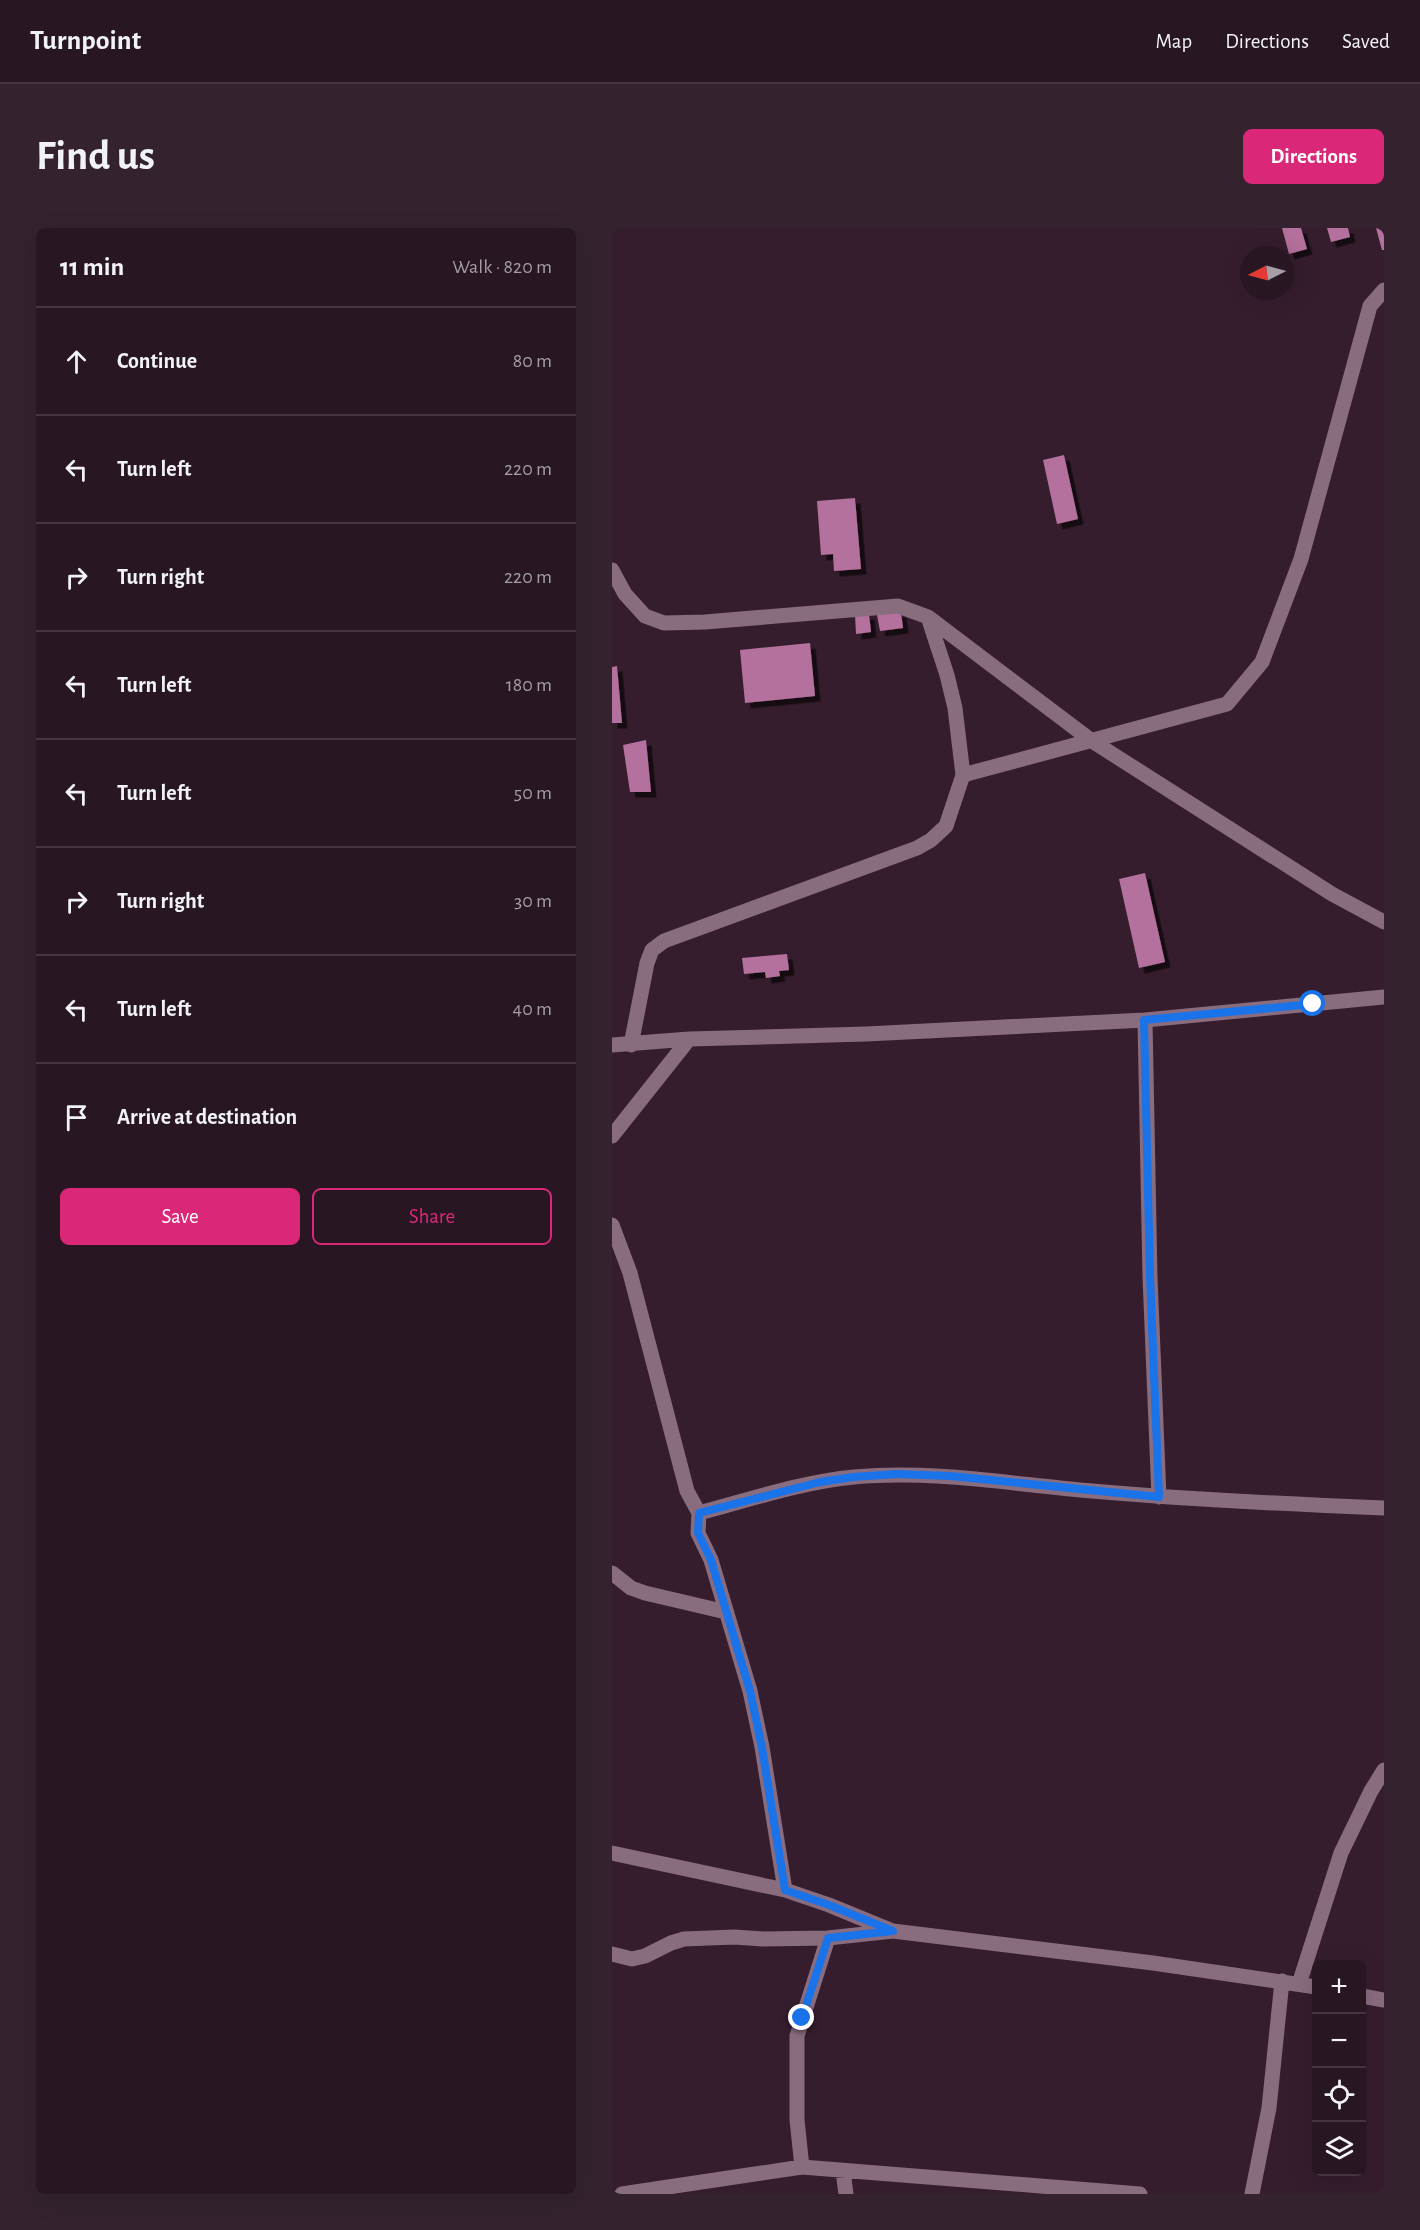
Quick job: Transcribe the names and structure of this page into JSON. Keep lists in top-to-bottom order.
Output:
{
  "north": "left",
  "page": {
    "header": "Turnpoint",
    "nav": ["Map", "Directions", "Saved"],
    "buttons": [
      "Directions",
      ["Save", "Share"]
    ],
    "title": "Find us",
    "heading": ["11 min", "Walk · 820 m"],
    "list": [
      ["Continue", "80 m"],
      ["Turn left", "220 m"],
      ["Turn right", "220 m"],
      ["Turn left", "180 m"],
      ["Turn left", "50 m"],
      ["Turn right", "30 m"],
      ["Turn left", "40 m"],
      "Arrive at destination"
    ],
    "map_buttons": ["+", "−"]
  }
}
